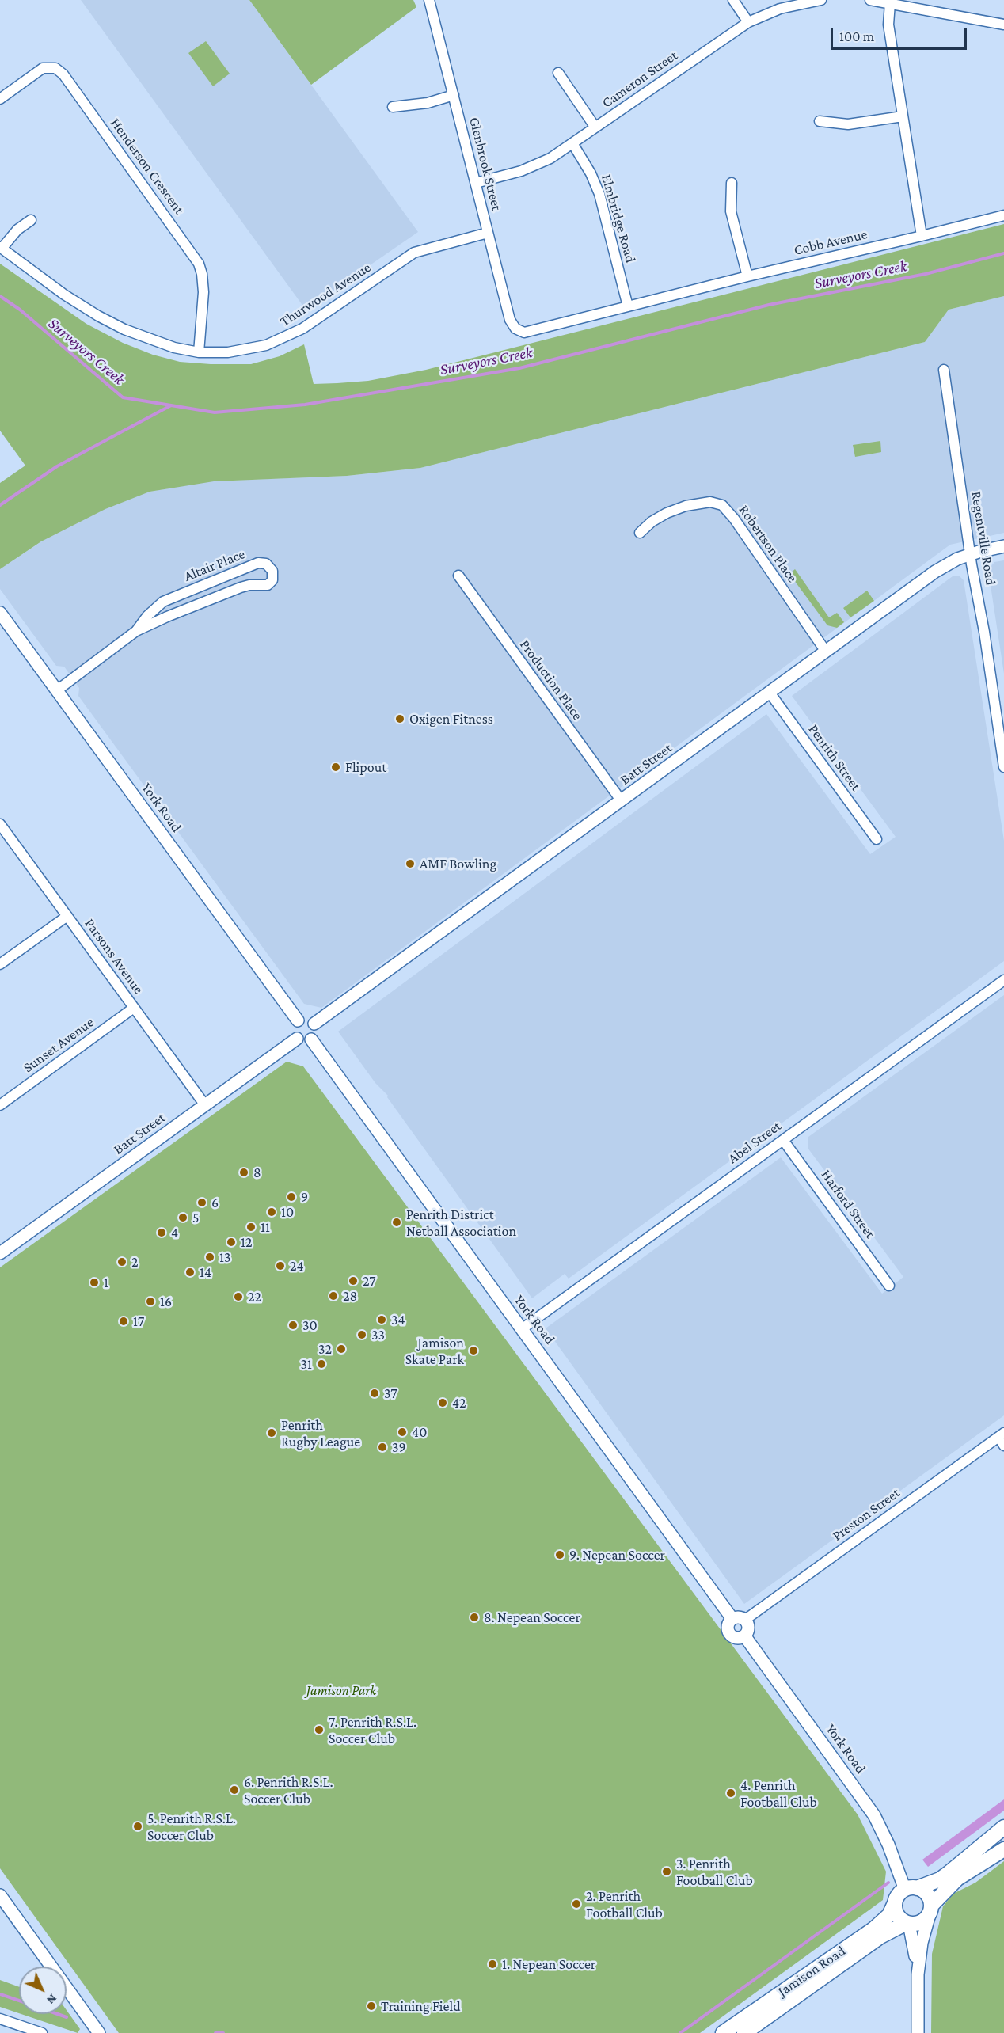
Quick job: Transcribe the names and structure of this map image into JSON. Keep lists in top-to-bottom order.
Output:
{
  "streets": {
    "main road": ["Jamison Road"],
    "street": [
      "Cameron Street",
      "Glenbrook Street",
      "Henderson Crescent",
      "Elmbridge Road",
      "Cobb Avenue",
      "Thurwood Avenue",
      "Regentville Road",
      "Robertson Place",
      "Altair Place",
      "Production Place",
      "Penrith Street",
      "Batt Street",
      "York Road",
      "Parsons Avenue",
      "Sunset Avenue",
      "Abel Street",
      "Harford Street",
      "Preston Street"
    ]
  },
  "crossings": [
    ["Cameron Street", "Glenbrook Street"],
    ["Cameron Street", "Elmbridge Road"],
    ["Glenbrook Street", "Cobb Avenue"],
    ["Glenbrook Street", "Thurwood Avenue"],
    ["Henderson Crescent", "Thurwood Avenue"],
    ["Elmbridge Road", "Cobb Avenue"],
    ["Regentville Road", "Batt Street"],
    ["Robertson Place", "Batt Street"],
    ["Altair Place", "York Road"],
    ["Production Place", "Batt Street"],
    ["Penrith Street", "Batt Street"],
    ["Batt Street", "York Road"],
    ["Batt Street", "Parsons Avenue"],
    ["York Road", "Abel Street"],
    ["York Road", "Preston Street"],
    ["York Road", "Jamison Road"],
    ["Parsons Avenue", "Sunset Avenue"],
    ["Abel Street", "Harford Street"]
  ],
  "water": ["Surveyors Creek"],
  "parks": ["Jamison Park"],
  "places": [
    "Oxigen Fitness",
    "Flipout",
    "AMF Bowling",
    "8",
    "9",
    "6",
    "10",
    "5",
    "Penrith District Netball Association",
    "11",
    "4",
    "12",
    "13",
    "2",
    "24",
    "14",
    "27",
    "1",
    "28",
    "22",
    "16",
    "34",
    "17",
    "30",
    "33",
    "32",
    "Jamison Skate Park",
    "31",
    "37",
    "42",
    "40",
    "Penrith Rugby League",
    "39",
    "9. Nepean Soccer",
    "8. Nepean Soccer",
    "7. Penrith R.S.L. Soccer Club",
    "6. Penrith R.S.L. Soccer Club",
    "4. Penrith Football Club",
    "5. Penrith R.S.L. Soccer Club",
    "3. Penrith Football Club",
    "2. Penrith Football Club",
    "1. Nepean Soccer",
    "Training Field"
  ],
  "scale_bar": "100 m",
  "north": "bottom right"
}
